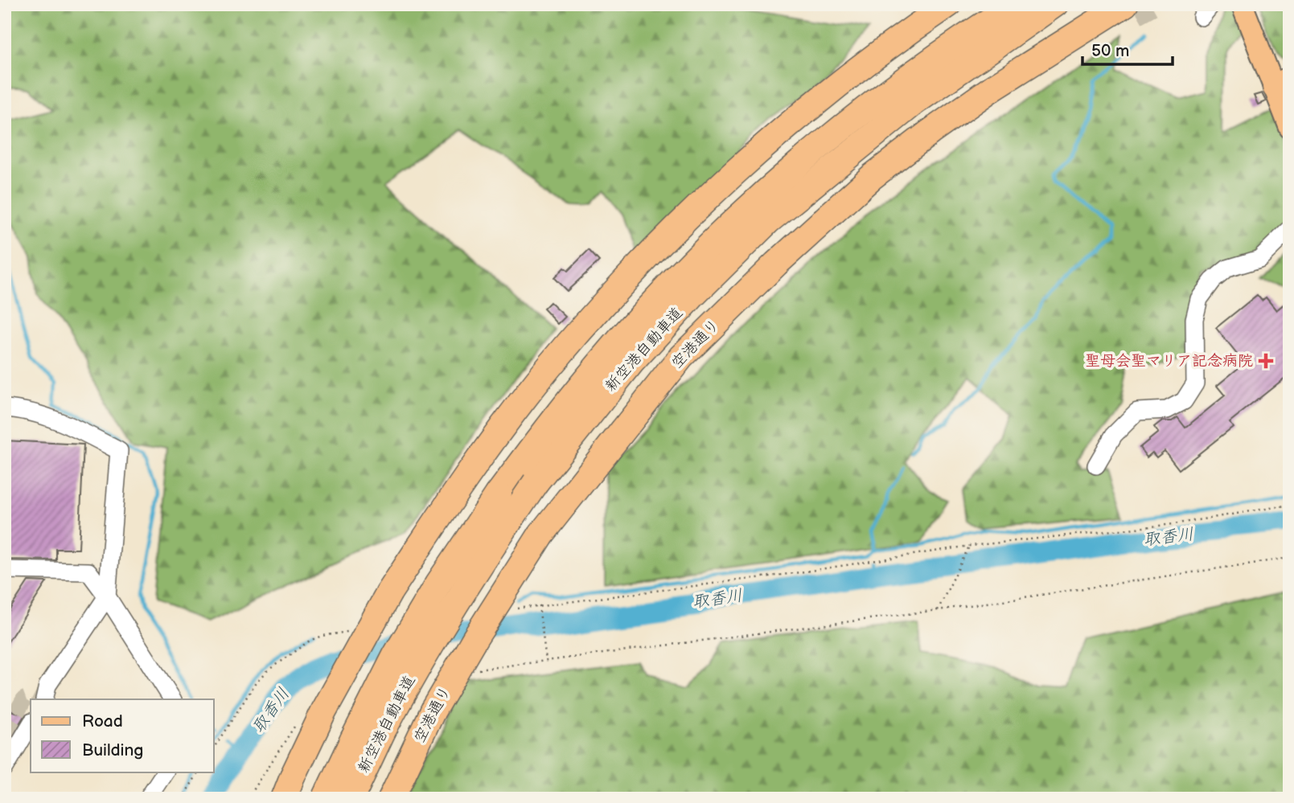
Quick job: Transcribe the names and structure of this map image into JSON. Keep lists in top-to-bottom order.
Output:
{
  "streets": {
    "highway": ["空港通り", "新空港自動車道"]
  },
  "water": ["取香川"],
  "places": {
    "health": ["聖母会聖マリア記念病院"]
  },
  "legend": ["Road", "Building"],
  "scale_bar": "50 m"
}
